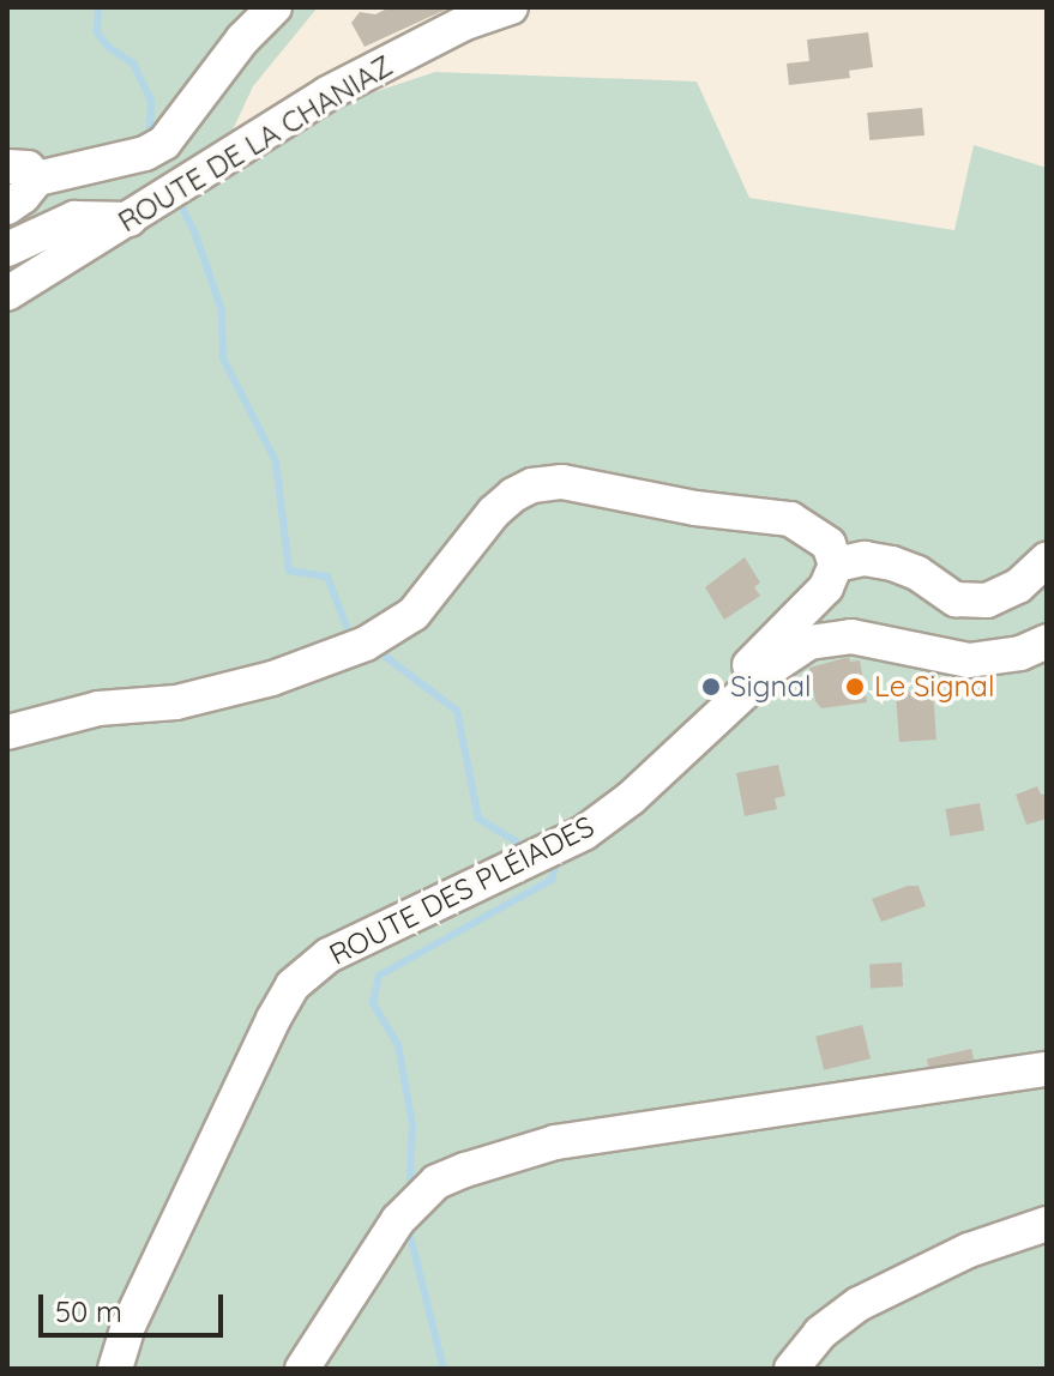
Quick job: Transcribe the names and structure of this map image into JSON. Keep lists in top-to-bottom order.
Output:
{
  "streets": {
    "street": ["ROUTE DE LA CHANIAZ", "ROUTE DES PLÉIADES"]
  },
  "places": ["Signal", "Le Signal"],
  "scale_bar": "50 m"
}
